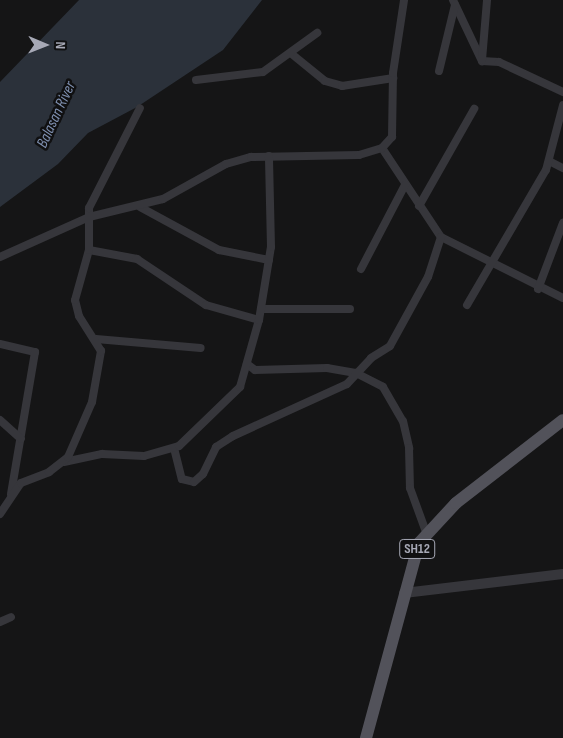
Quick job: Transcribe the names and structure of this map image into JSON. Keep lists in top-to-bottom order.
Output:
{
  "streets": {
    "main road": ["SH12"]
  },
  "water": ["Balasan River"],
  "north": "right"
}
